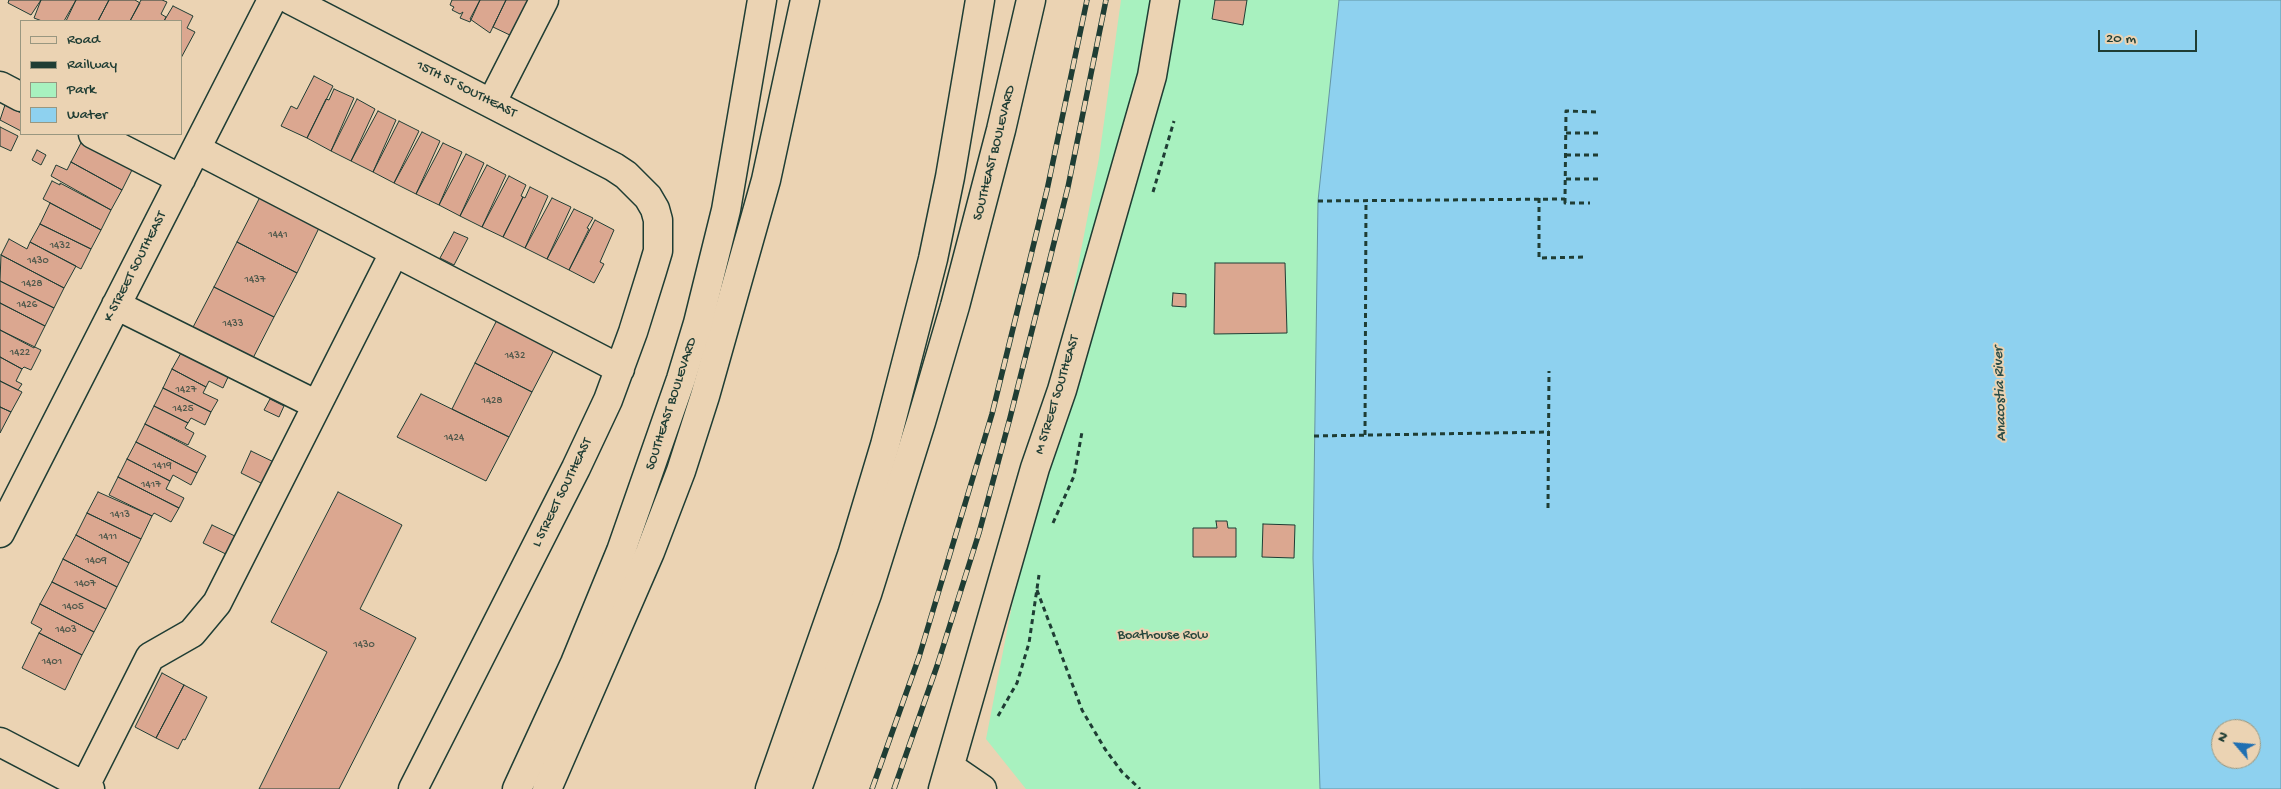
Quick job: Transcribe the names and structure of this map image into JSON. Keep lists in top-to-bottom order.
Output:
{
  "streets": {
    "street": [
      "15TH ST SOUTHEAST",
      "SOUTHEAST BOULEVARD",
      "K STREET SOUTHEAST",
      "M STREET SOUTHEAST",
      "L STREET SOUTHEAST"
    ]
  },
  "crossings": [
    ["15TH ST SOUTHEAST", "L STREET SOUTHEAST"]
  ],
  "water": ["Anacostia River"],
  "parks": ["Boathouse Row"],
  "house_numbers": [
    "1441",
    "1432",
    "1430",
    "1437",
    "1428",
    "1426",
    "1433",
    "1422",
    "1432",
    "1427",
    "1428",
    "1425",
    "1424",
    "1419",
    "1417",
    "1413",
    "1411",
    "1409",
    "1407",
    "1405",
    "1403",
    "1430",
    "1401"
  ],
  "legend": [
    "Road",
    "Railway",
    "Park",
    "Water"
  ],
  "scale_bar": "20 m",
  "north": "top left"
}
